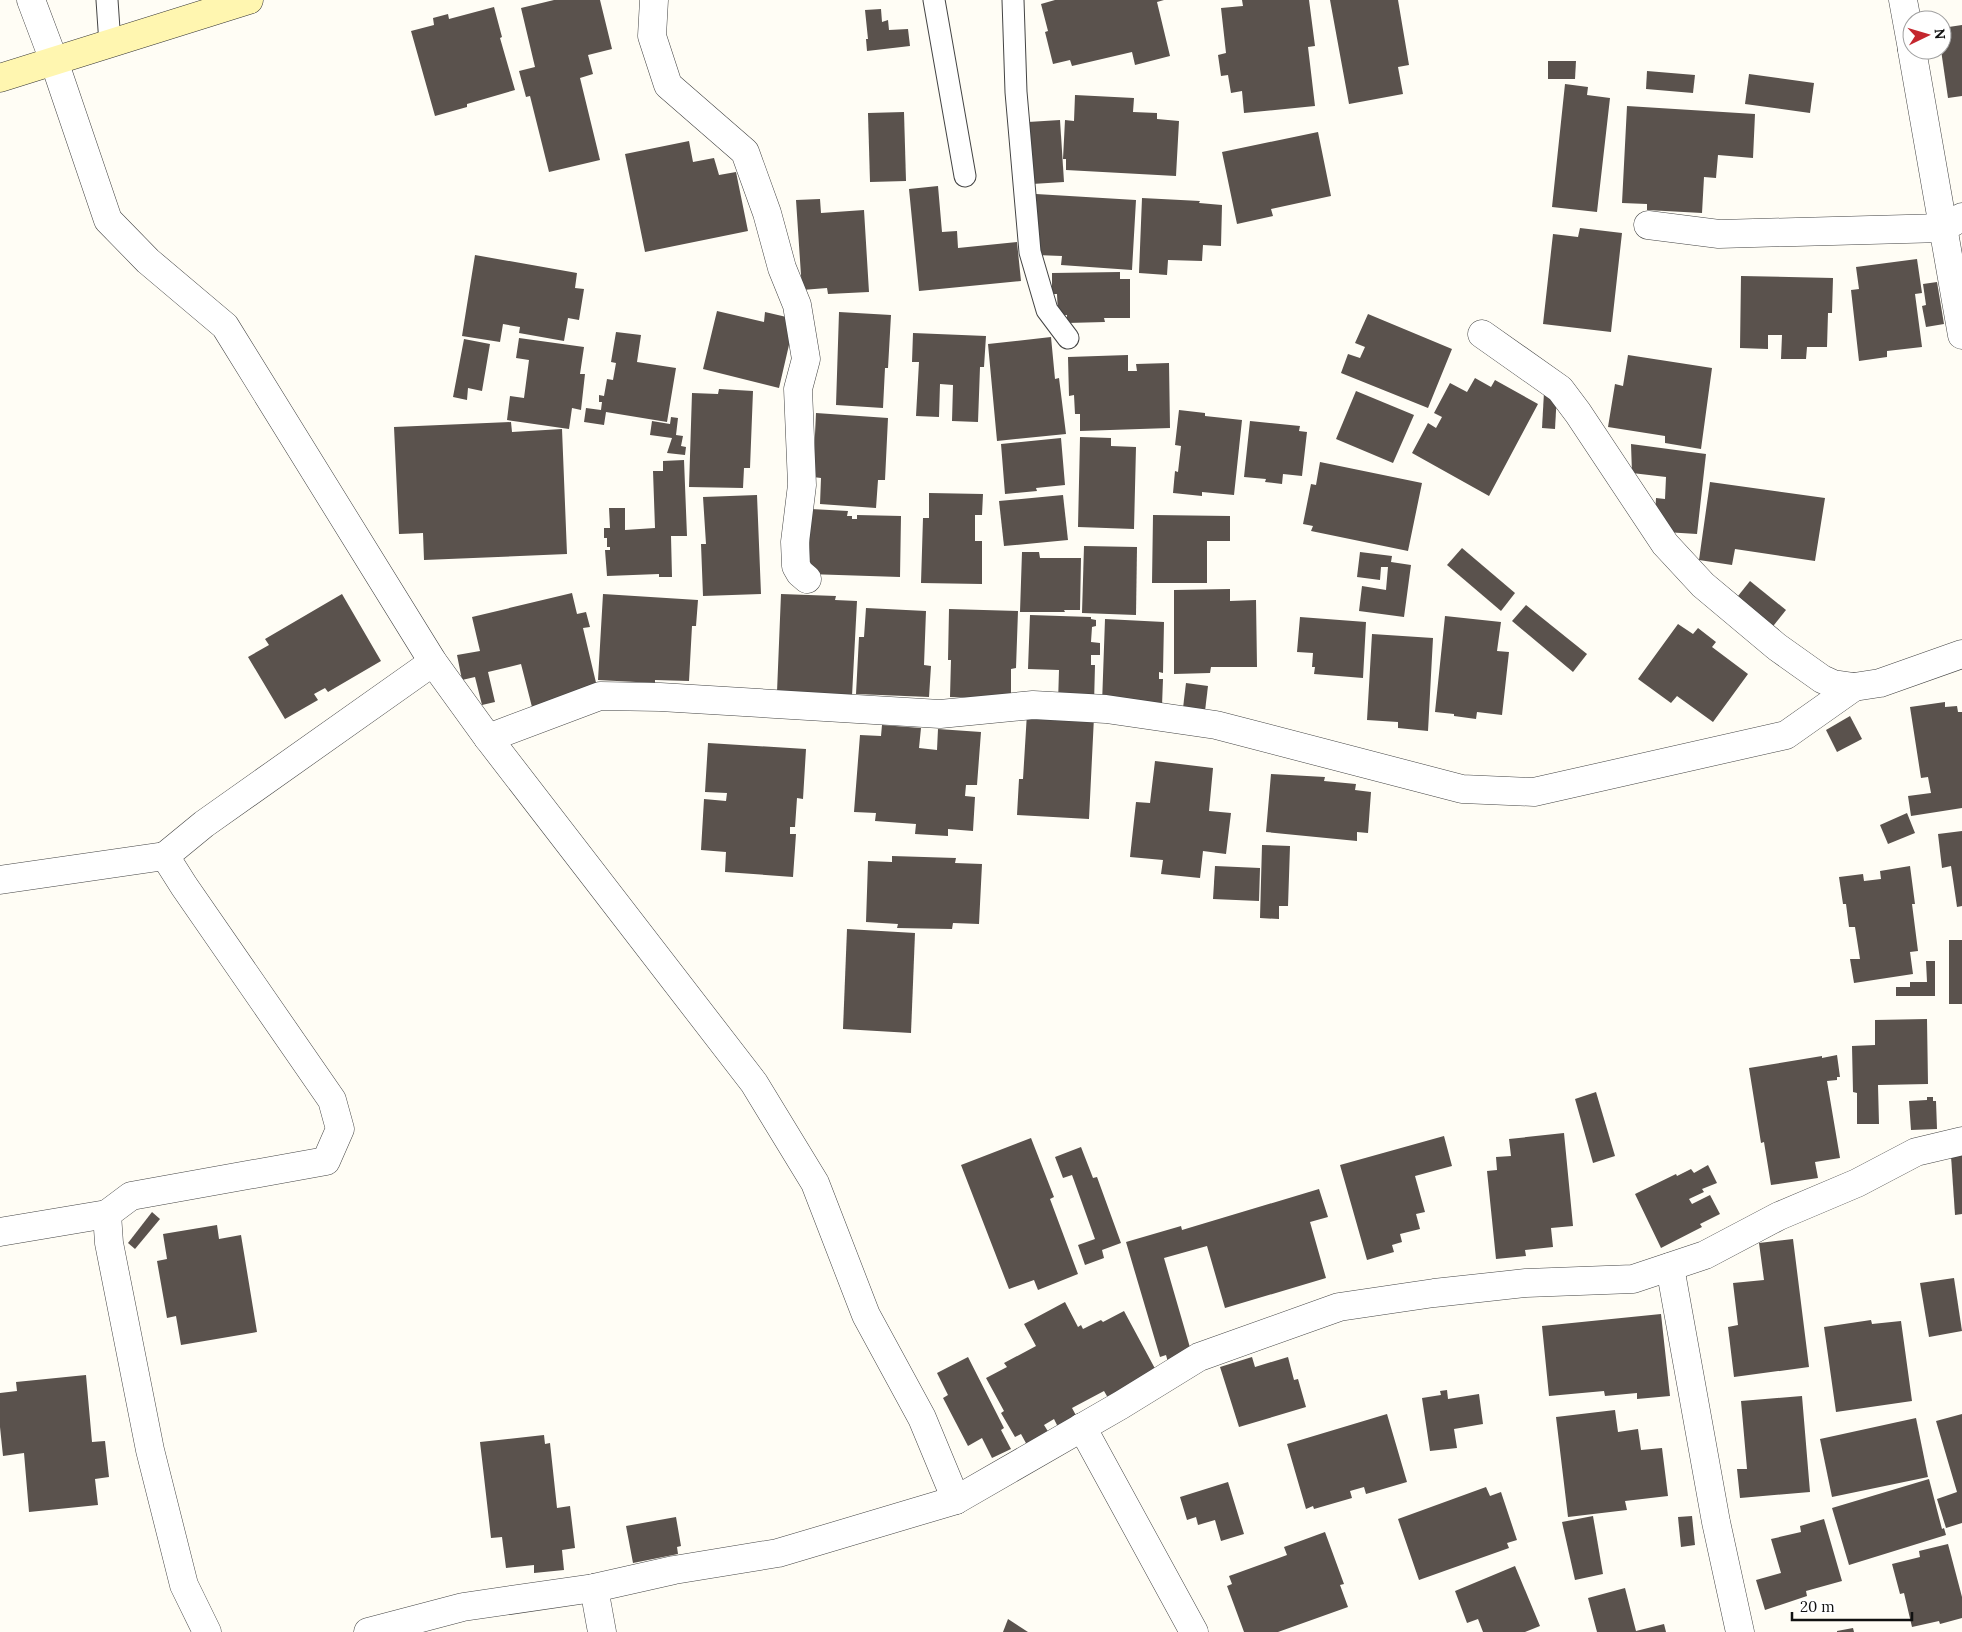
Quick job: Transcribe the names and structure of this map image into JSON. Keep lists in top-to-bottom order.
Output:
{
  "scale_bar": "20 m",
  "north": "right"
}
